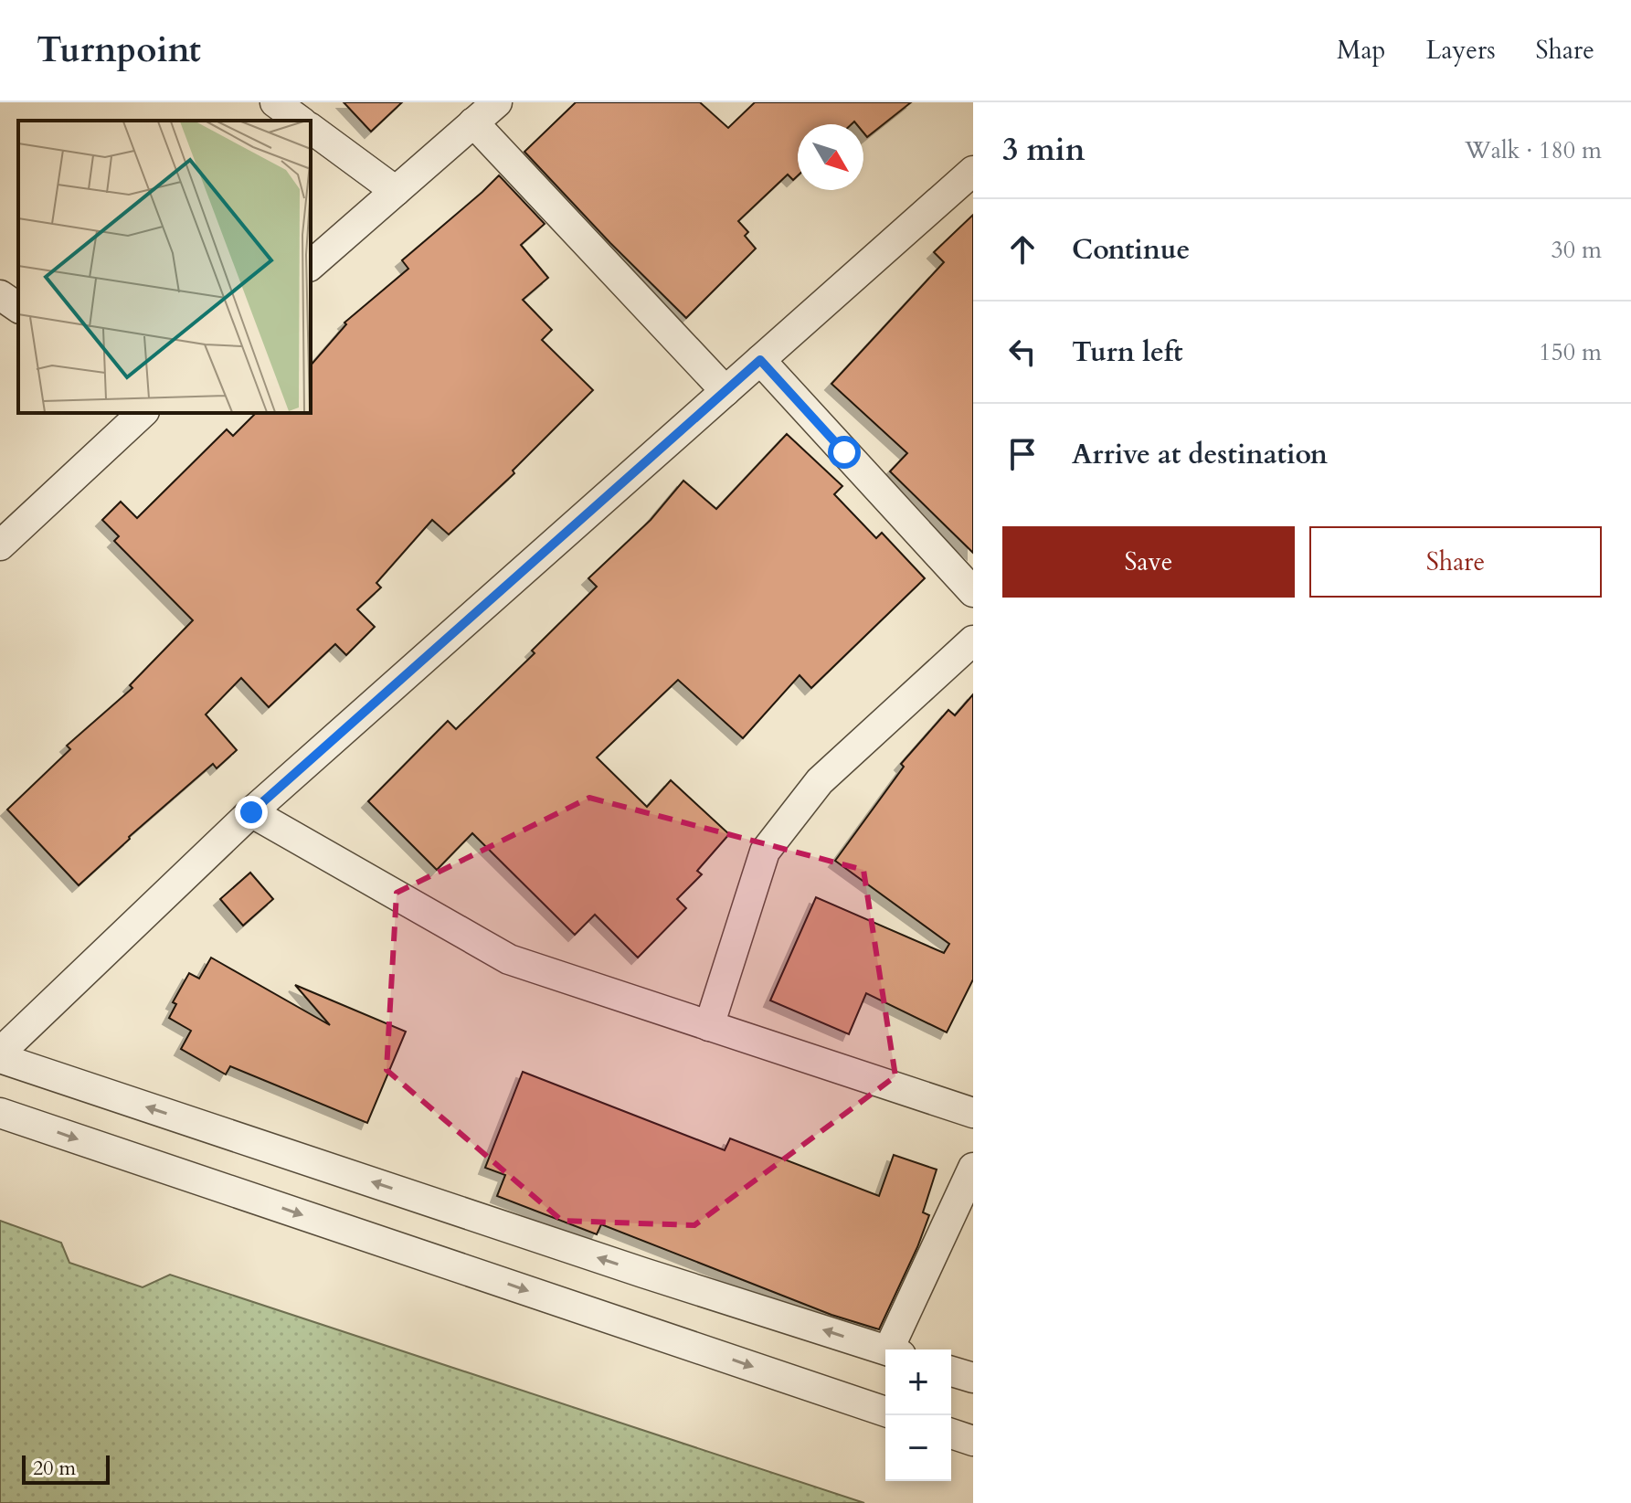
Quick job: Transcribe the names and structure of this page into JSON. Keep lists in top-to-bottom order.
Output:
{
  "scale_bar": "20 m",
  "north": "bottom right",
  "page": {
    "header": "Turnpoint",
    "nav": ["Map", "Layers", "Share"],
    "heading": ["3 min", "Walk · 180 m"],
    "list": [
      ["Continue", "30 m"],
      ["Turn left", "150 m"],
      "Arrive at destination"
    ],
    "buttons": ["Save", "Share"],
    "map_buttons": ["+", "−"],
    "scale": "20 m"
  }
}
